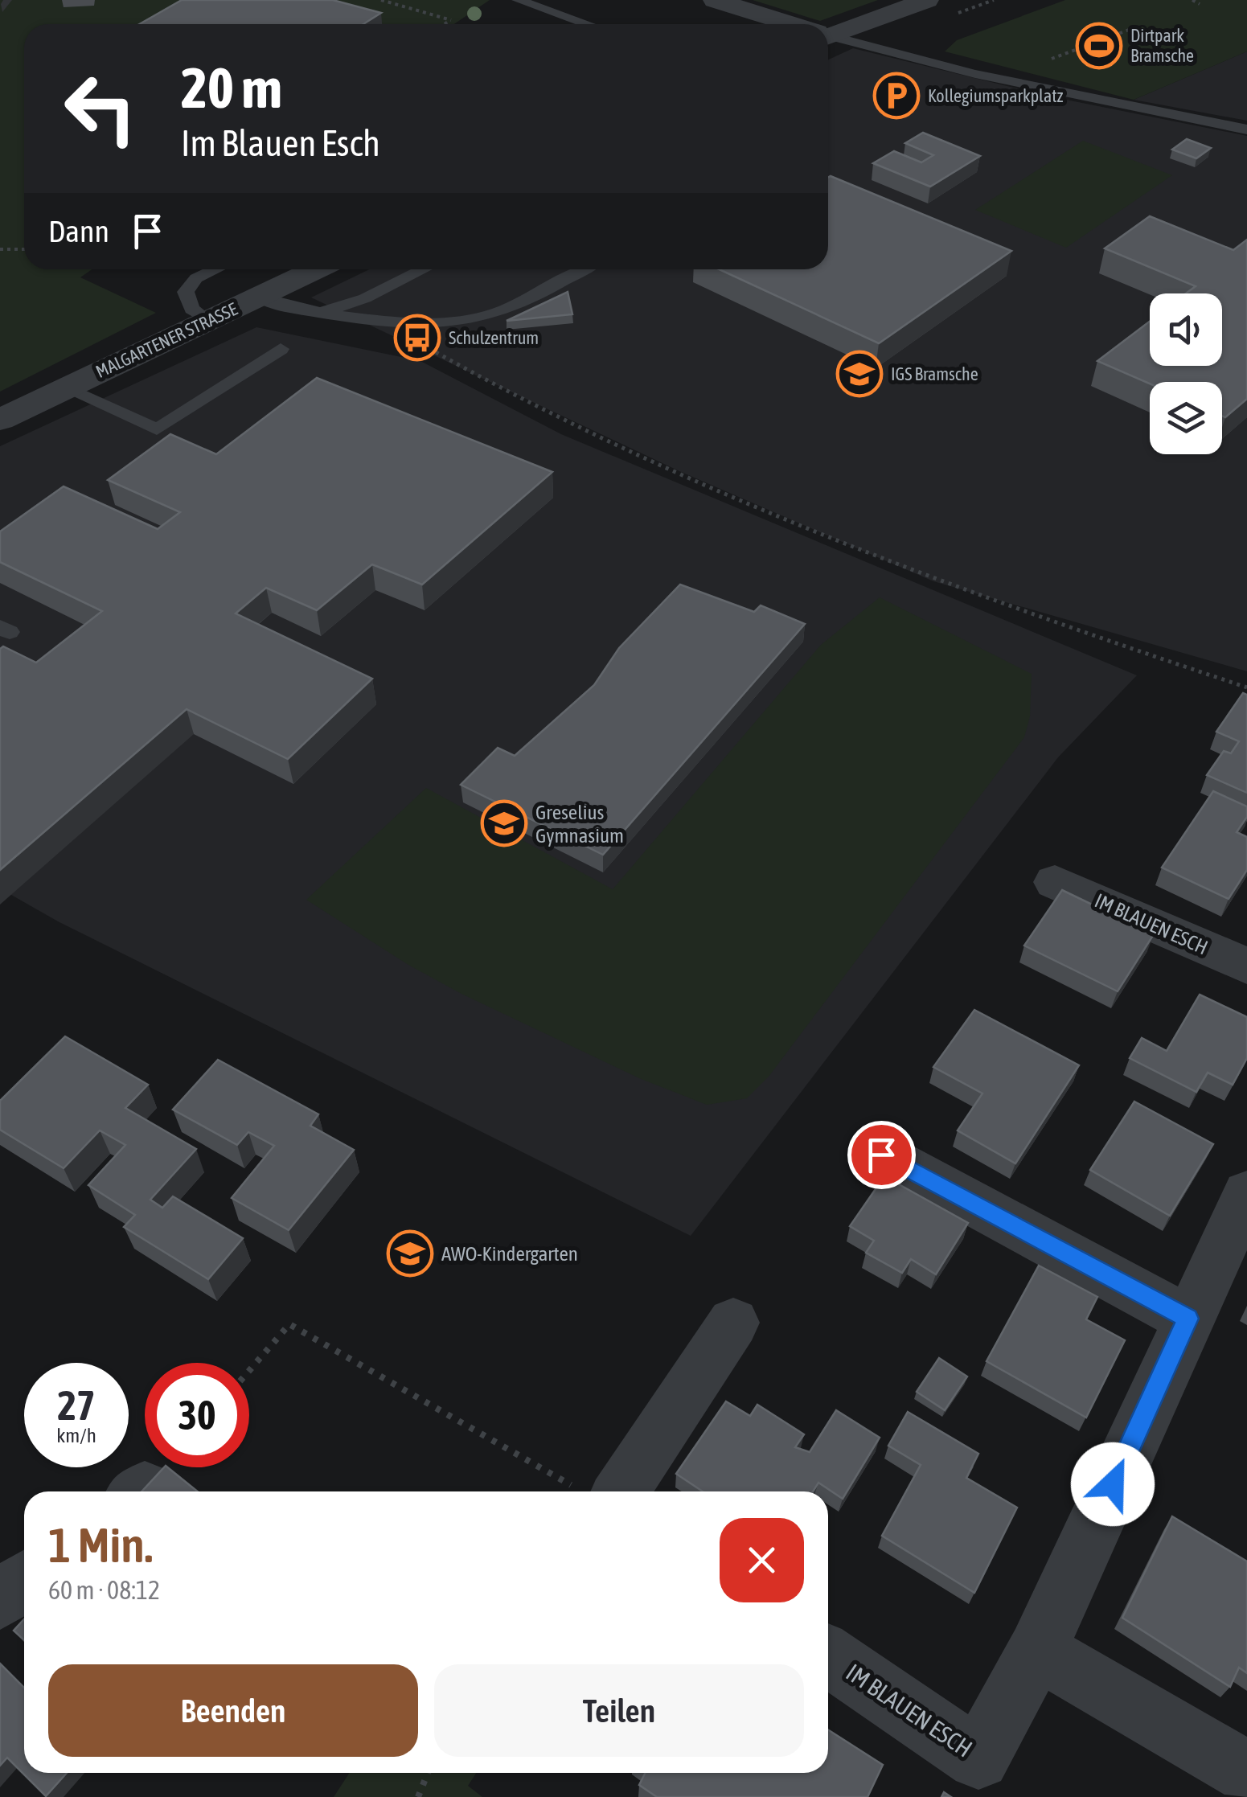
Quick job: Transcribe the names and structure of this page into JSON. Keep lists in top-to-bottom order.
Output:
{
  "streets": {
    "street": ["MALGARTENER STRASSE", "IM BLAUEN ESCH"]
  },
  "places": {
    "sports": ["Dirtpark Bramsche"],
    "parking": ["Kollegiumsparkplatz"],
    "bus stop": ["Schulzentrum"],
    "school or university": ["IGS Bramsche", "Greselius Gymnasium", "AWO-Kindergarten"]
  },
  "page": {
    "turn": ["20 m", "Im Blauen Esch"],
    "then": "Dann",
    "speed": "27 km/h",
    "limit": "30",
    "heading": ["1 Min.", "60 m · 08:12"],
    "buttons": ["Beenden", "Teilen"]
  }
}
